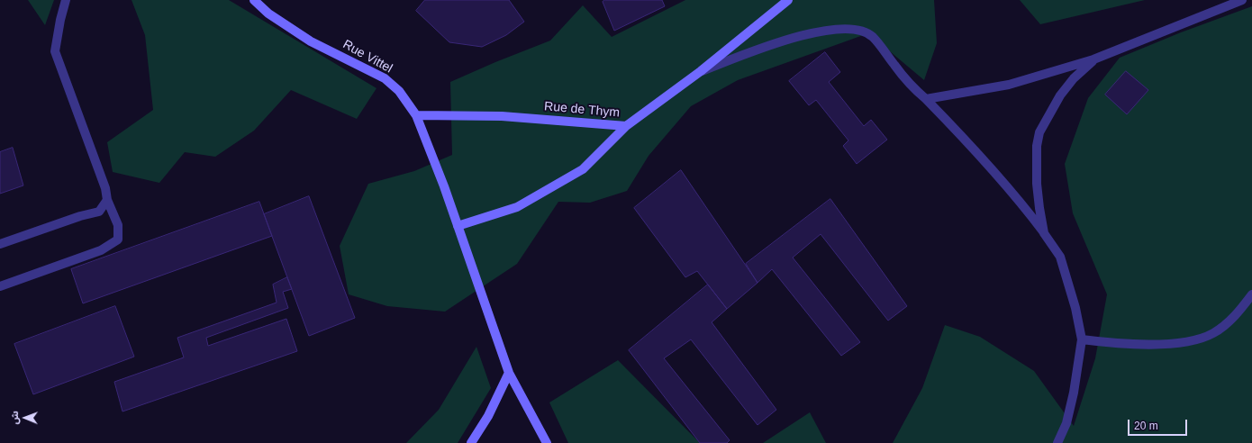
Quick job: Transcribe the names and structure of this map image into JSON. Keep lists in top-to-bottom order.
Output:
{
  "streets": {
    "street": ["Rue Vittel", "Rue de Thym"]
  },
  "crossings": [
    ["Rue Vittel", "Rue de Thym"]
  ],
  "scale_bar": "20 m",
  "north": "left"
}
